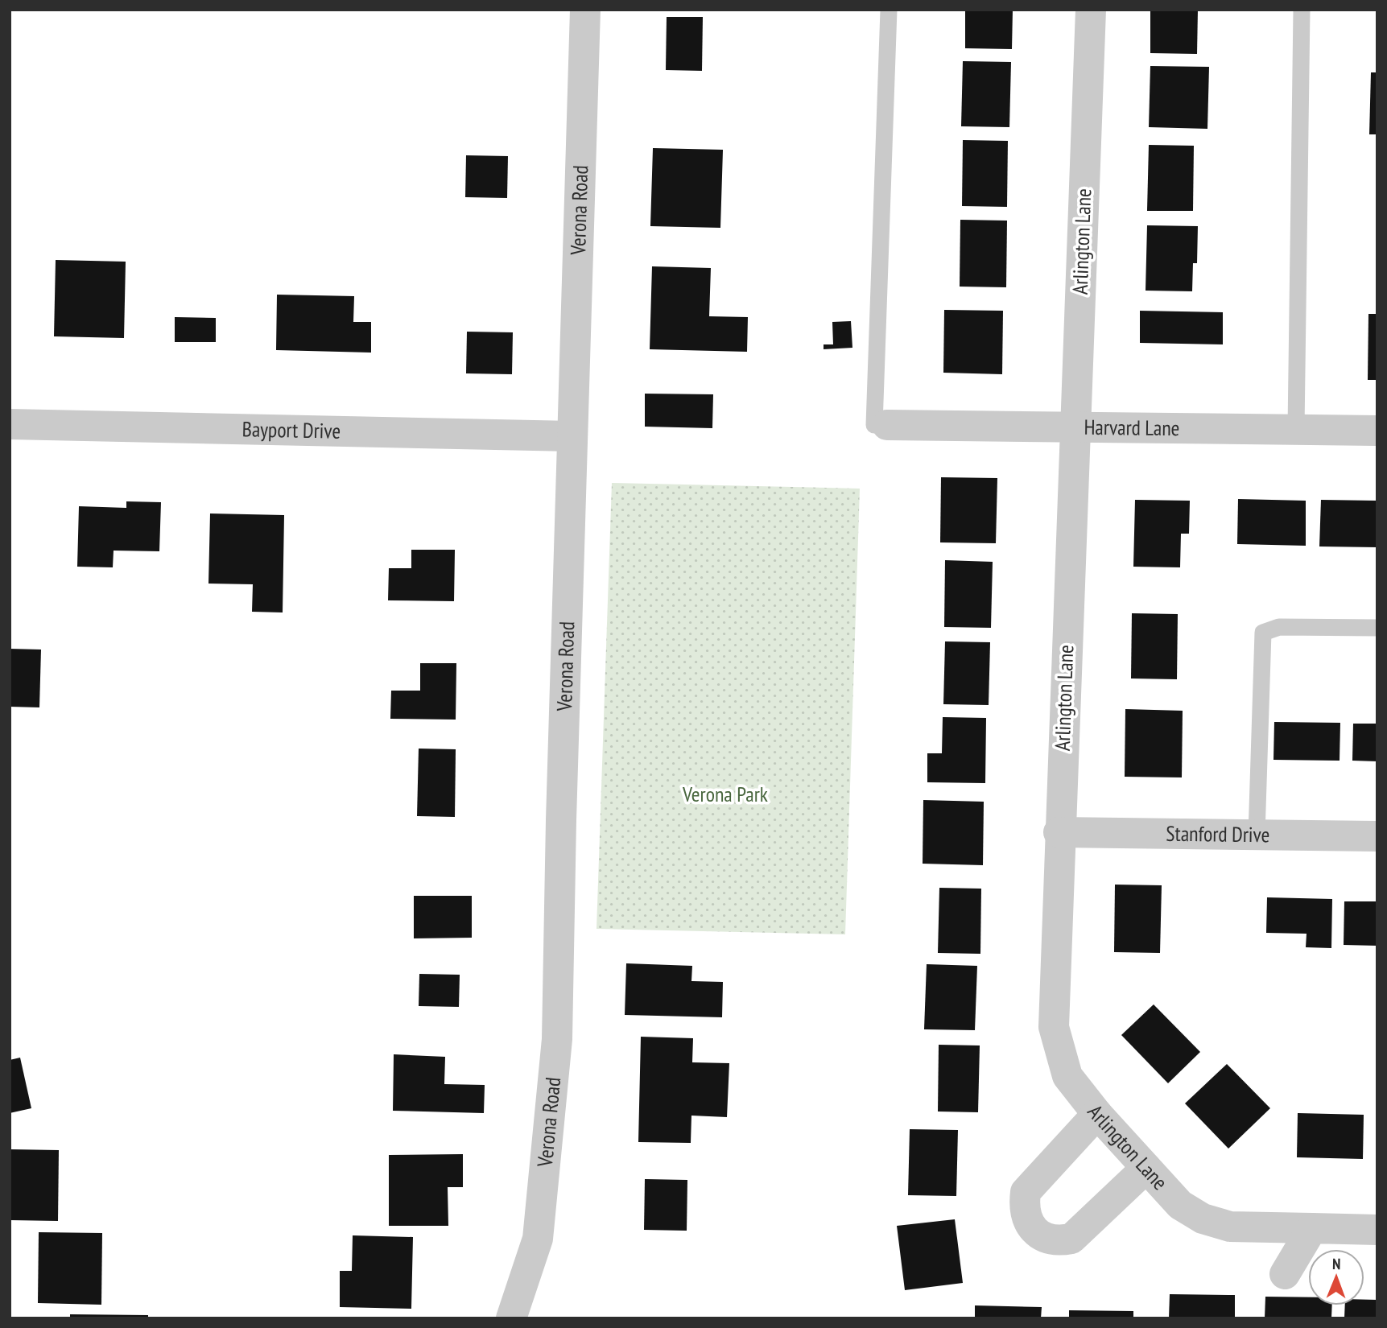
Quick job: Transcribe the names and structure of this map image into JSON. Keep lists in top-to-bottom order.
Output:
{
  "streets": {
    "street": [
      "Verona Road",
      "Arlington Lane",
      "Harvard Lane",
      "Bayport Drive",
      "Stanford Drive"
    ]
  },
  "crossings": [
    ["Verona Road", "Bayport Drive"],
    ["Arlington Lane", "Harvard Lane"],
    ["Arlington Lane", "Stanford Drive"]
  ],
  "parks": ["Verona Park"],
  "north": "top"
}
